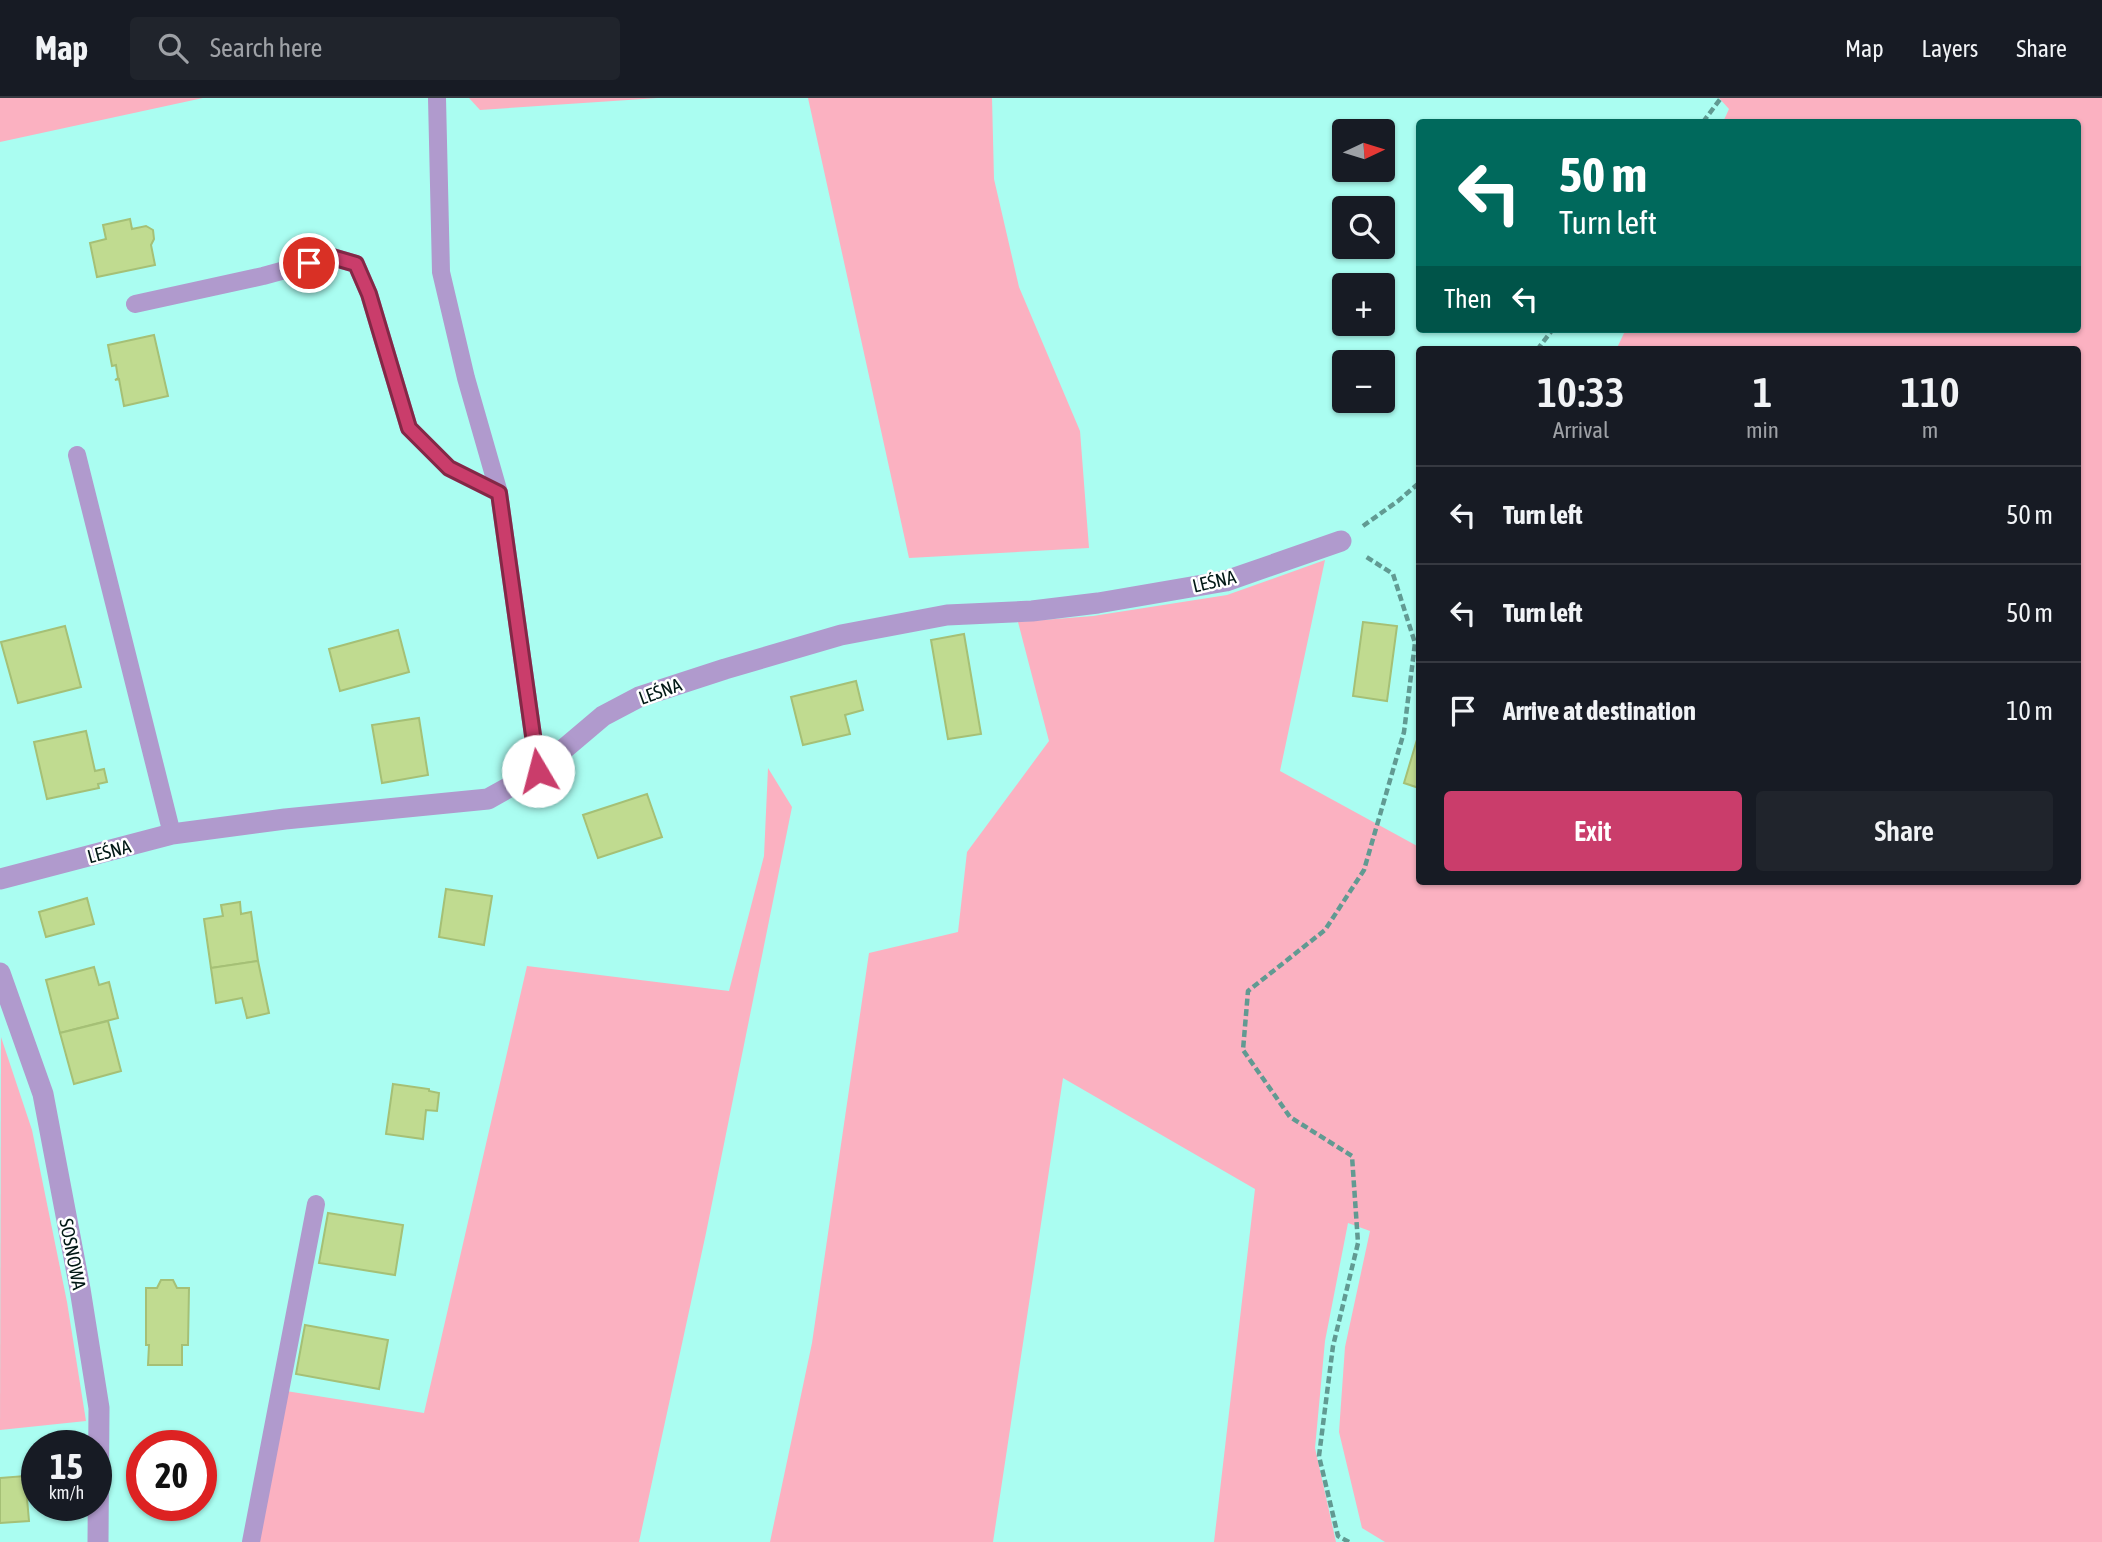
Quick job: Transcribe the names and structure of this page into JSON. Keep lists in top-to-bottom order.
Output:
{
  "streets": {
    "street": ["LEŚNA", "SOSNOWA"]
  },
  "north": "right",
  "page": {
    "header": "Map",
    "search": "Search here",
    "nav": ["Map", "Layers", "Share"],
    "map_buttons": ["+", "−"],
    "turn": ["50 m", "Turn left"],
    "then": "Then",
    "eta": [
      "10:33",
      "Arrival",
      "1",
      "min",
      "110",
      "m"
    ],
    "list": [
      {
        "name": "Turn left",
        "value": "50 m"
      },
      {
        "name": "Turn left",
        "value": "50 m"
      },
      {
        "name": "Arrive at destination",
        "value": "10 m"
      }
    ],
    "buttons": ["Exit", "Share"],
    "speed": "15 km/h",
    "limit": "20"
  }
}
